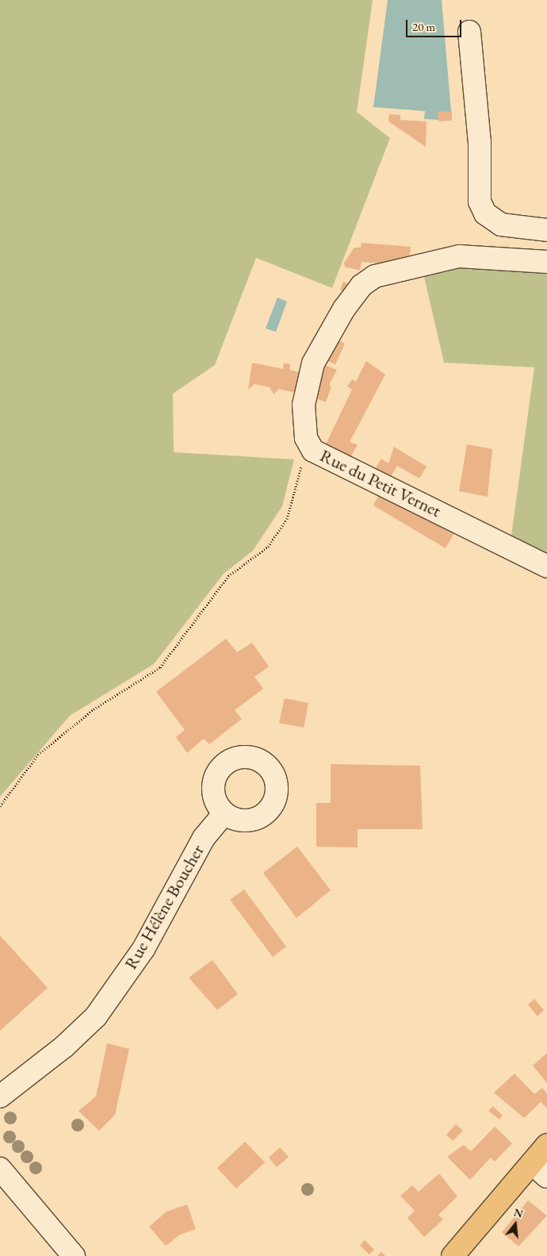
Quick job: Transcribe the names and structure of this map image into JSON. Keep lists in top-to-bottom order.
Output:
{
  "streets": {
    "street": ["Rue du Petit Vernet", "Rue Hélène Boucher"]
  },
  "scale_bar": "20 m",
  "north": "top"
}
